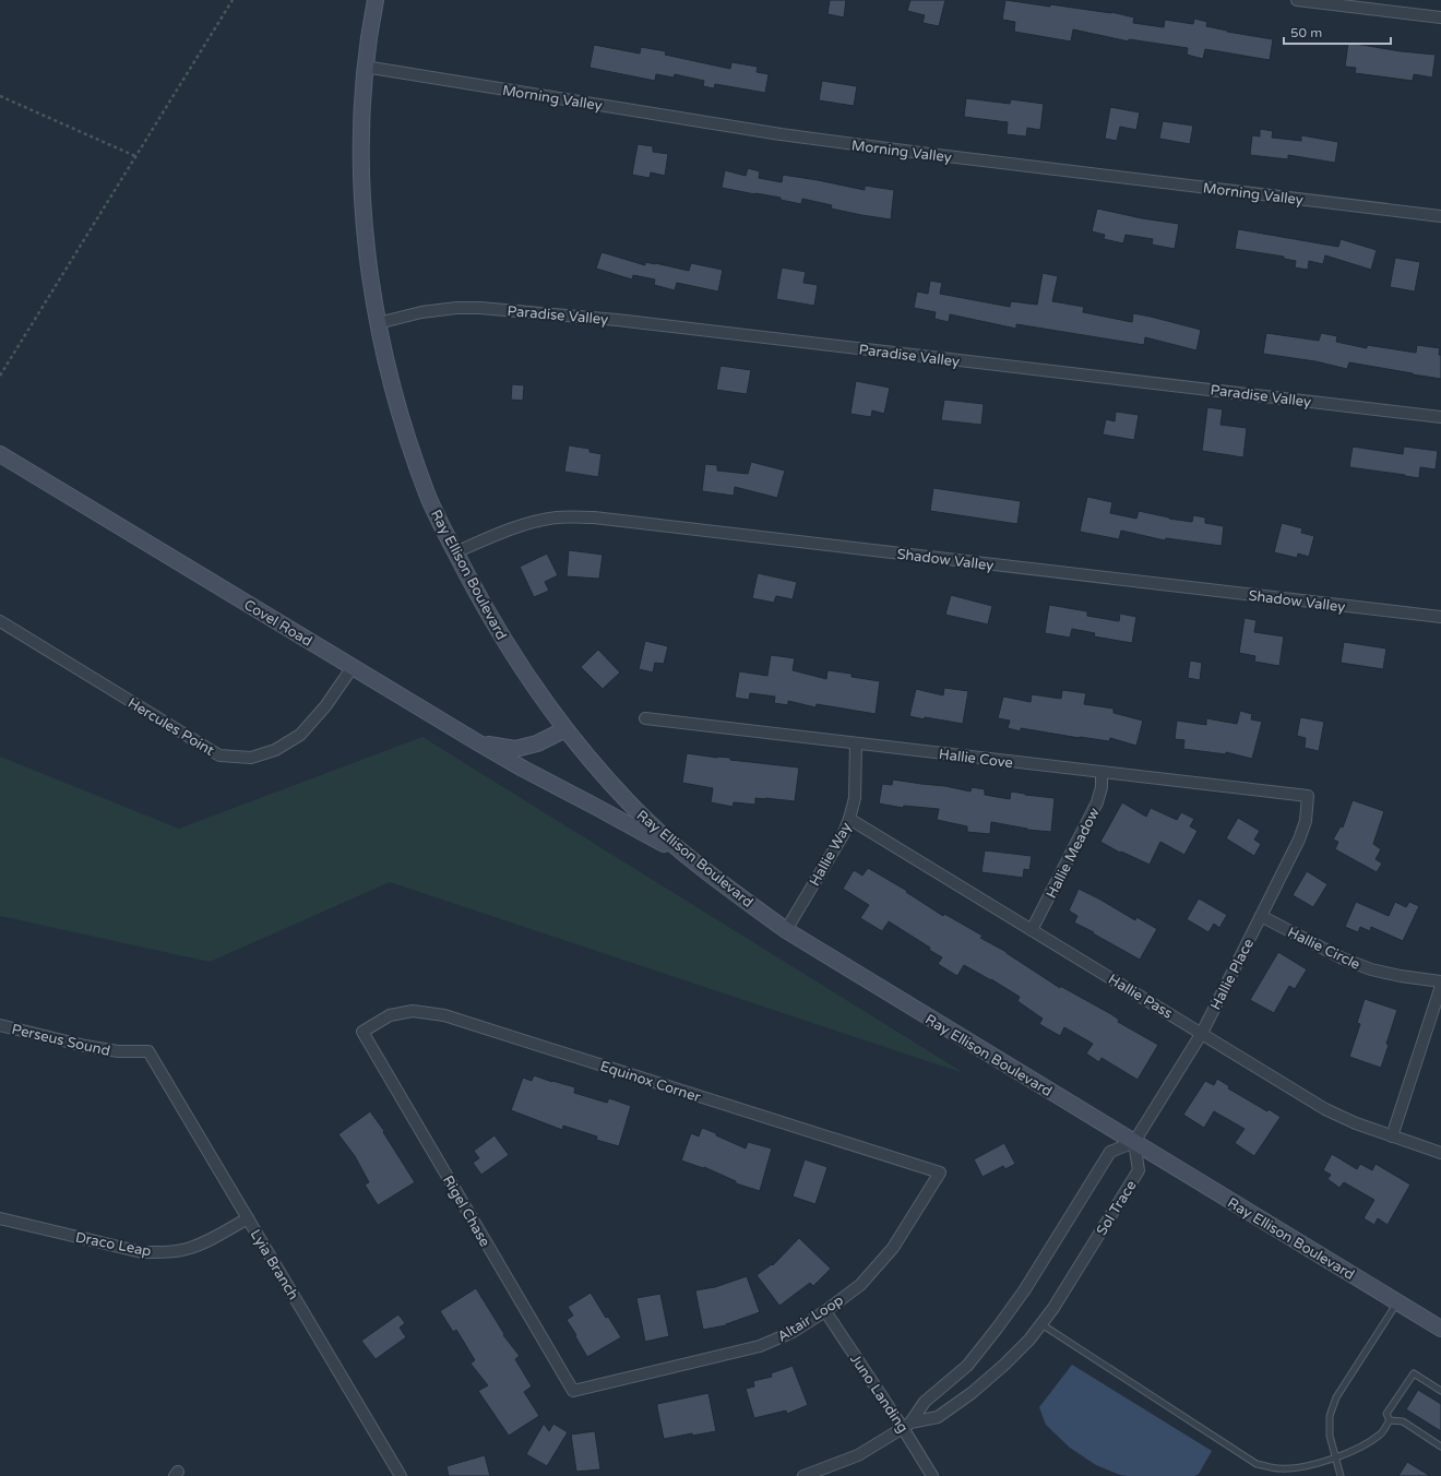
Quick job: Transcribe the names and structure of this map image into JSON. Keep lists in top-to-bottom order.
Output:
{
  "streets": {
    "street": [
      "Morning Valley",
      "Paradise Valley",
      "Shadow Valley",
      "Ray Ellison Boulevard",
      "Covel Road",
      "Hercules Point",
      "Hallie Cove",
      "Hallie Meadow",
      "Hallie Way",
      "Hallie Circle",
      "Hallie Place",
      "Hallie Pass",
      "Perseus Sound",
      "Equinox Corner",
      "Sol Trace",
      "Rigel Chase",
      "Draco Leap",
      "Lyia Branch",
      "Altair Loop",
      "Juno Landing"
    ]
  },
  "crossings": [
    ["Morning Valley", "Ray Ellison Boulevard"],
    ["Paradise Valley", "Ray Ellison Boulevard"],
    ["Shadow Valley", "Ray Ellison Boulevard"],
    ["Ray Ellison Boulevard", "Covel Road"],
    ["Ray Ellison Boulevard", "Hallie Way"],
    ["Ray Ellison Boulevard", "Hallie Place"],
    ["Ray Ellison Boulevard", "Sol Trace"],
    ["Covel Road", "Hercules Point"],
    ["Hallie Cove", "Hallie Meadow"],
    ["Hallie Cove", "Hallie Way"],
    ["Hallie Cove", "Hallie Place"],
    ["Hallie Meadow", "Hallie Pass"],
    ["Hallie Way", "Hallie Pass"],
    ["Hallie Circle", "Hallie Place"],
    ["Hallie Place", "Hallie Pass"],
    ["Hallie Place", "Sol Trace"],
    ["Perseus Sound", "Lyia Branch"],
    ["Equinox Corner", "Rigel Chase"],
    ["Equinox Corner", "Altair Loop"],
    ["Sol Trace", "Juno Landing"],
    ["Rigel Chase", "Altair Loop"],
    ["Draco Leap", "Lyia Branch"],
    ["Altair Loop", "Juno Landing"]
  ],
  "scale_bar": "50 m"
}
